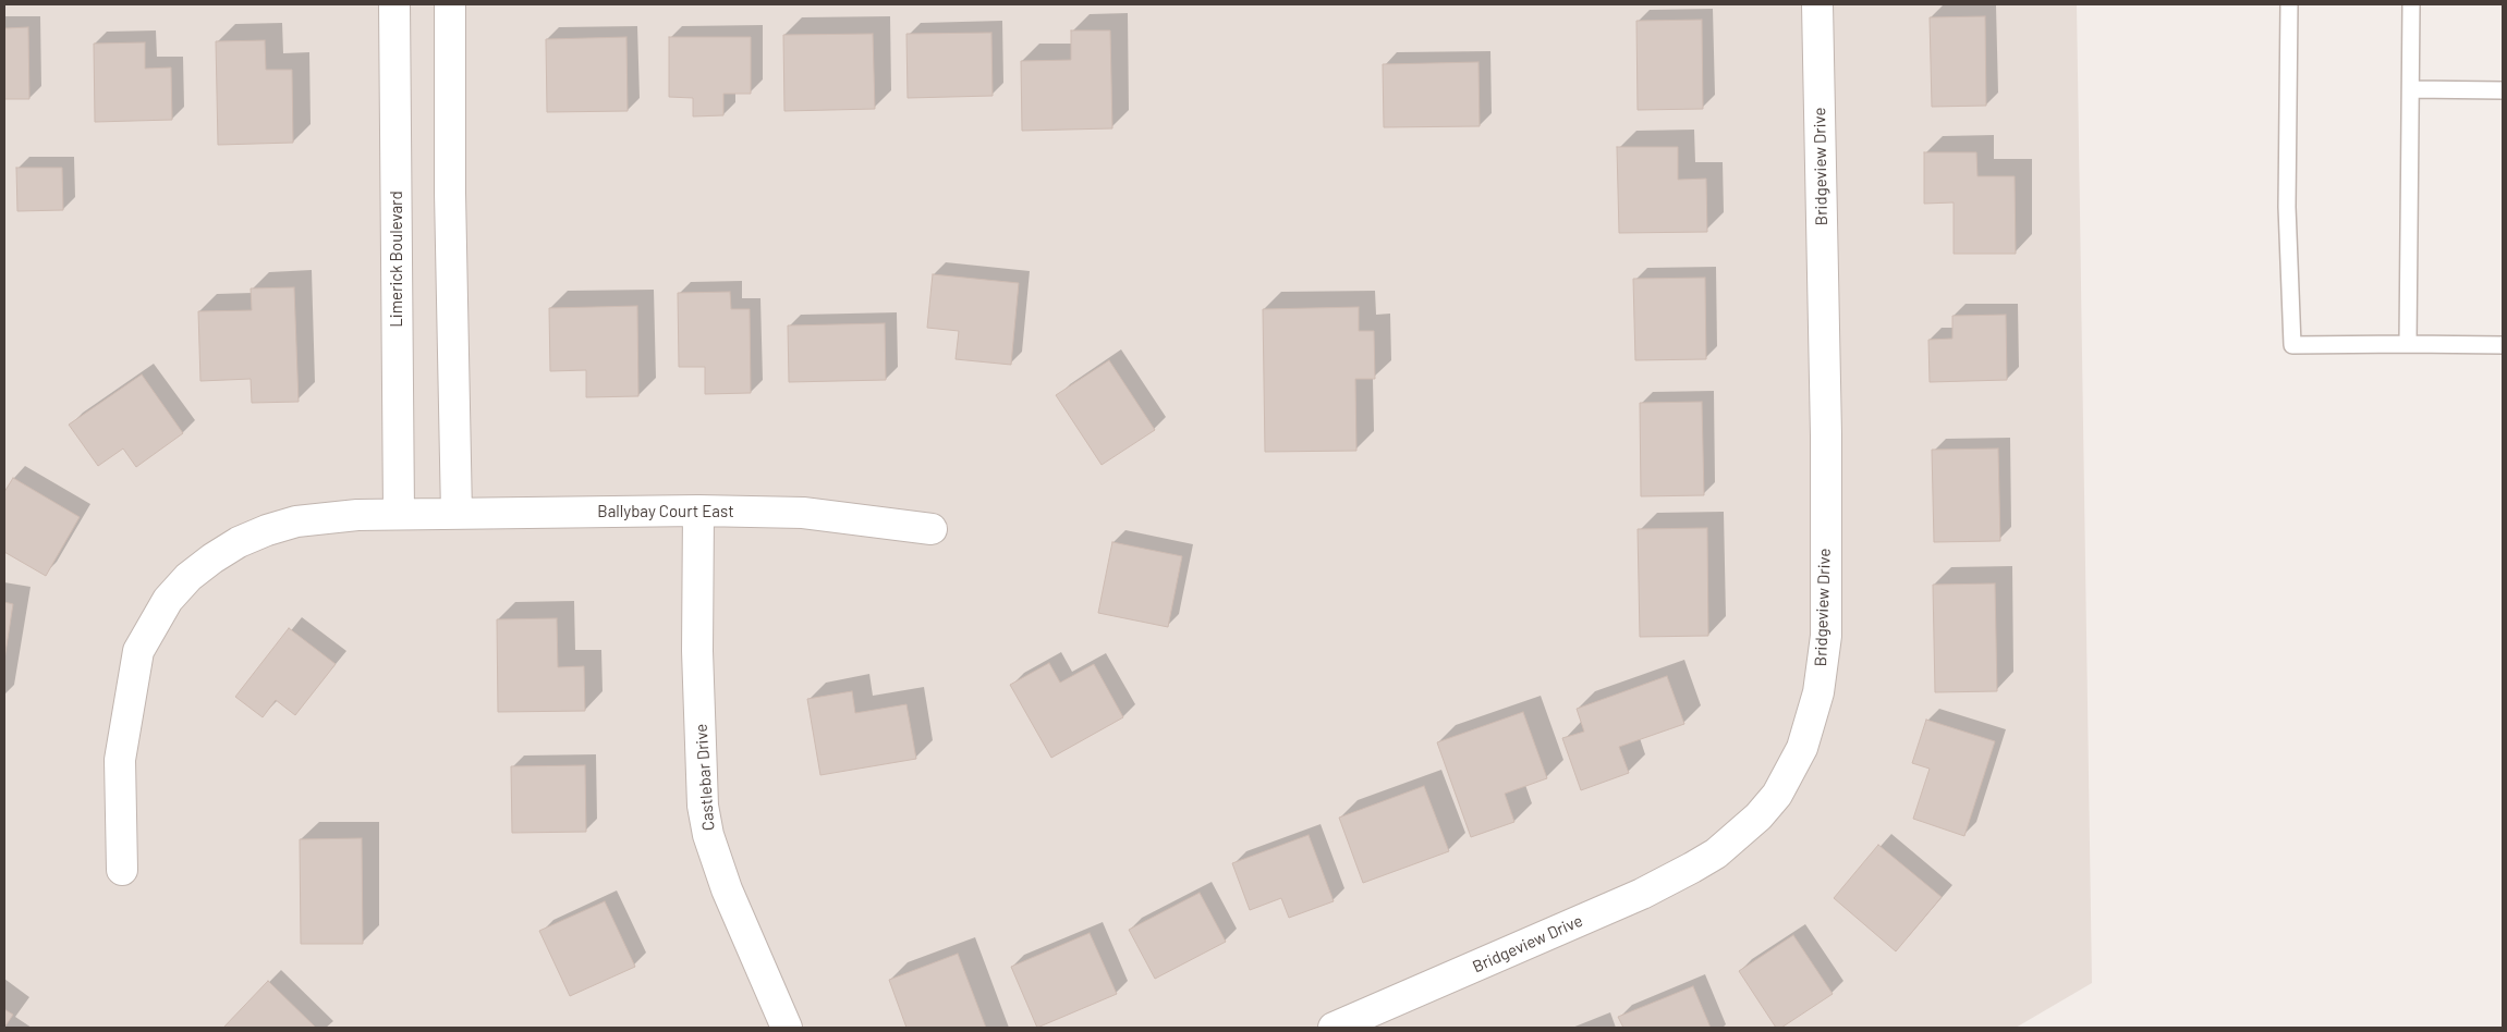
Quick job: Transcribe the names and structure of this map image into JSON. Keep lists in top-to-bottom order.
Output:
{
  "streets": {
    "street": [
      "Bridgeview Drive",
      "Limerick Boulevard",
      "Ballybay Court East",
      "Castlebar Drive"
    ]
  },
  "crossings": [
    ["Limerick Boulevard", "Ballybay Court East"],
    ["Ballybay Court East", "Castlebar Drive"]
  ]
}
